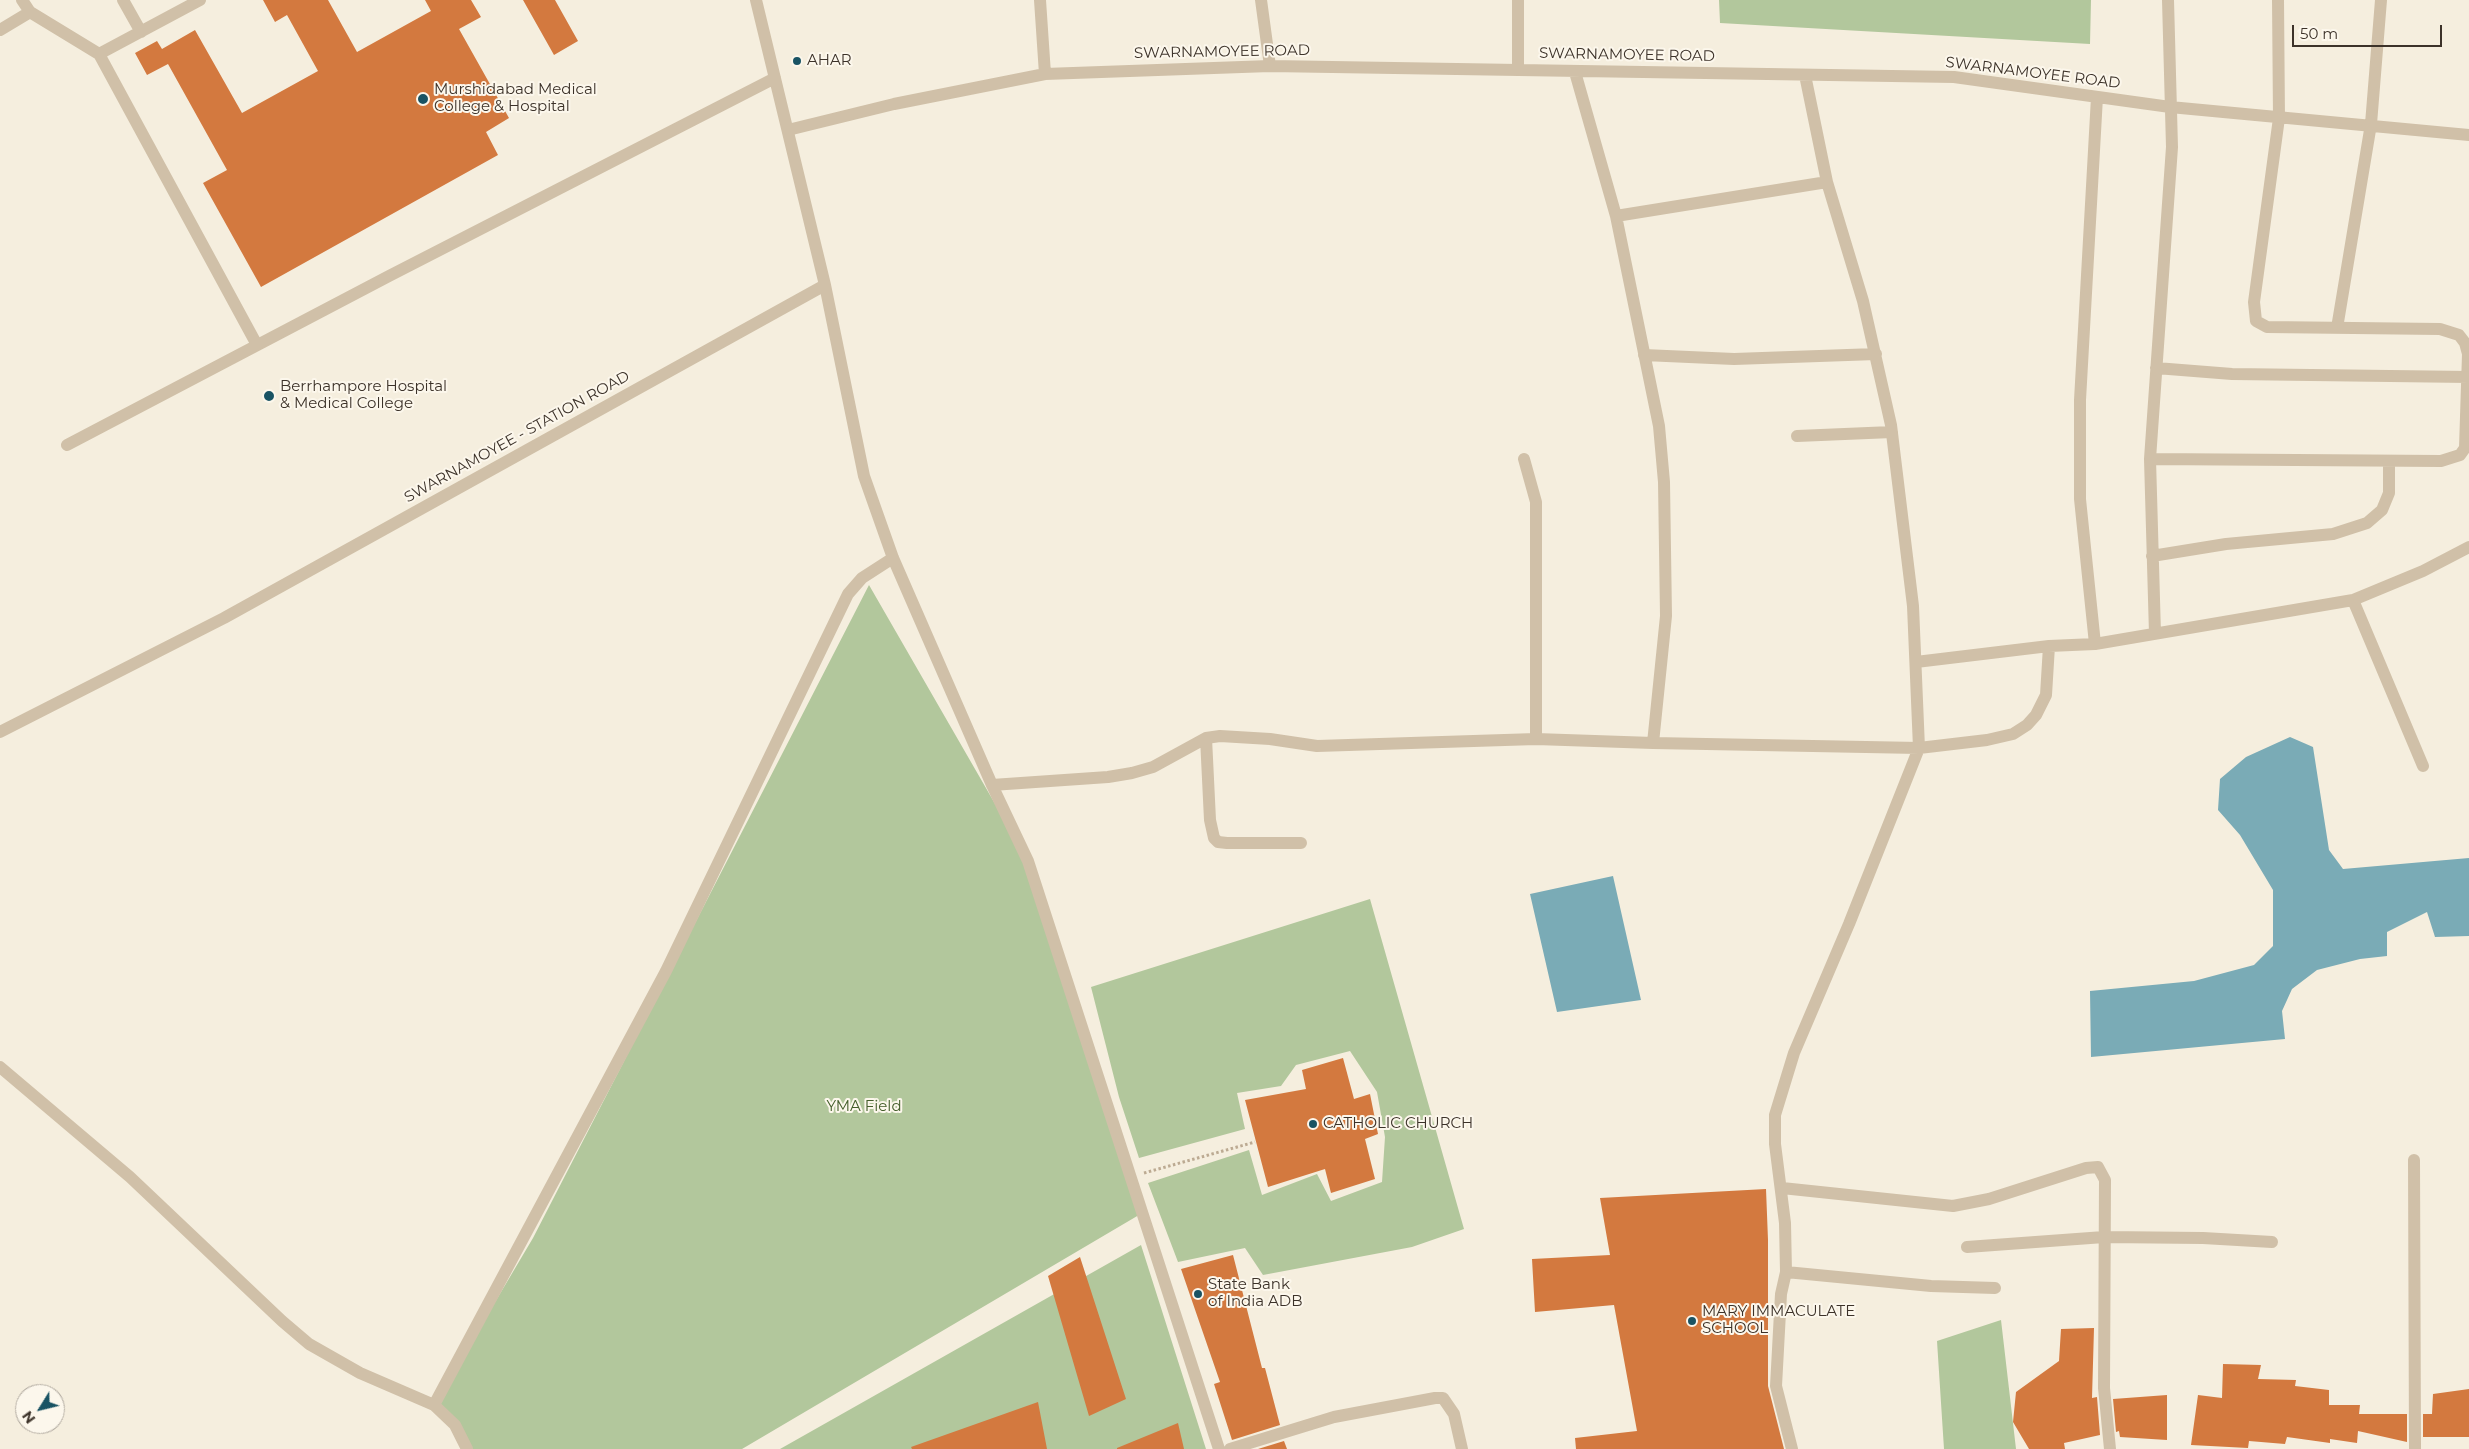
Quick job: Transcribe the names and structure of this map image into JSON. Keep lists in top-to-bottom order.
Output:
{
  "streets": {
    "street": ["SWARNAMOYEE ROAD", "SWARNAMOYEE - STATION ROAD"]
  },
  "parks": ["YMA Field"],
  "places": [
    "AHAR",
    "Murshidabad Medical College & Hospital",
    "Berrhampore Hospital & Medical College",
    "CATHOLIC CHURCH",
    "State Bank of India ADB",
    "MARY IMMACULATE SCHOOL"
  ],
  "scale_bar": "50 m",
  "north": "bottom left"
}
